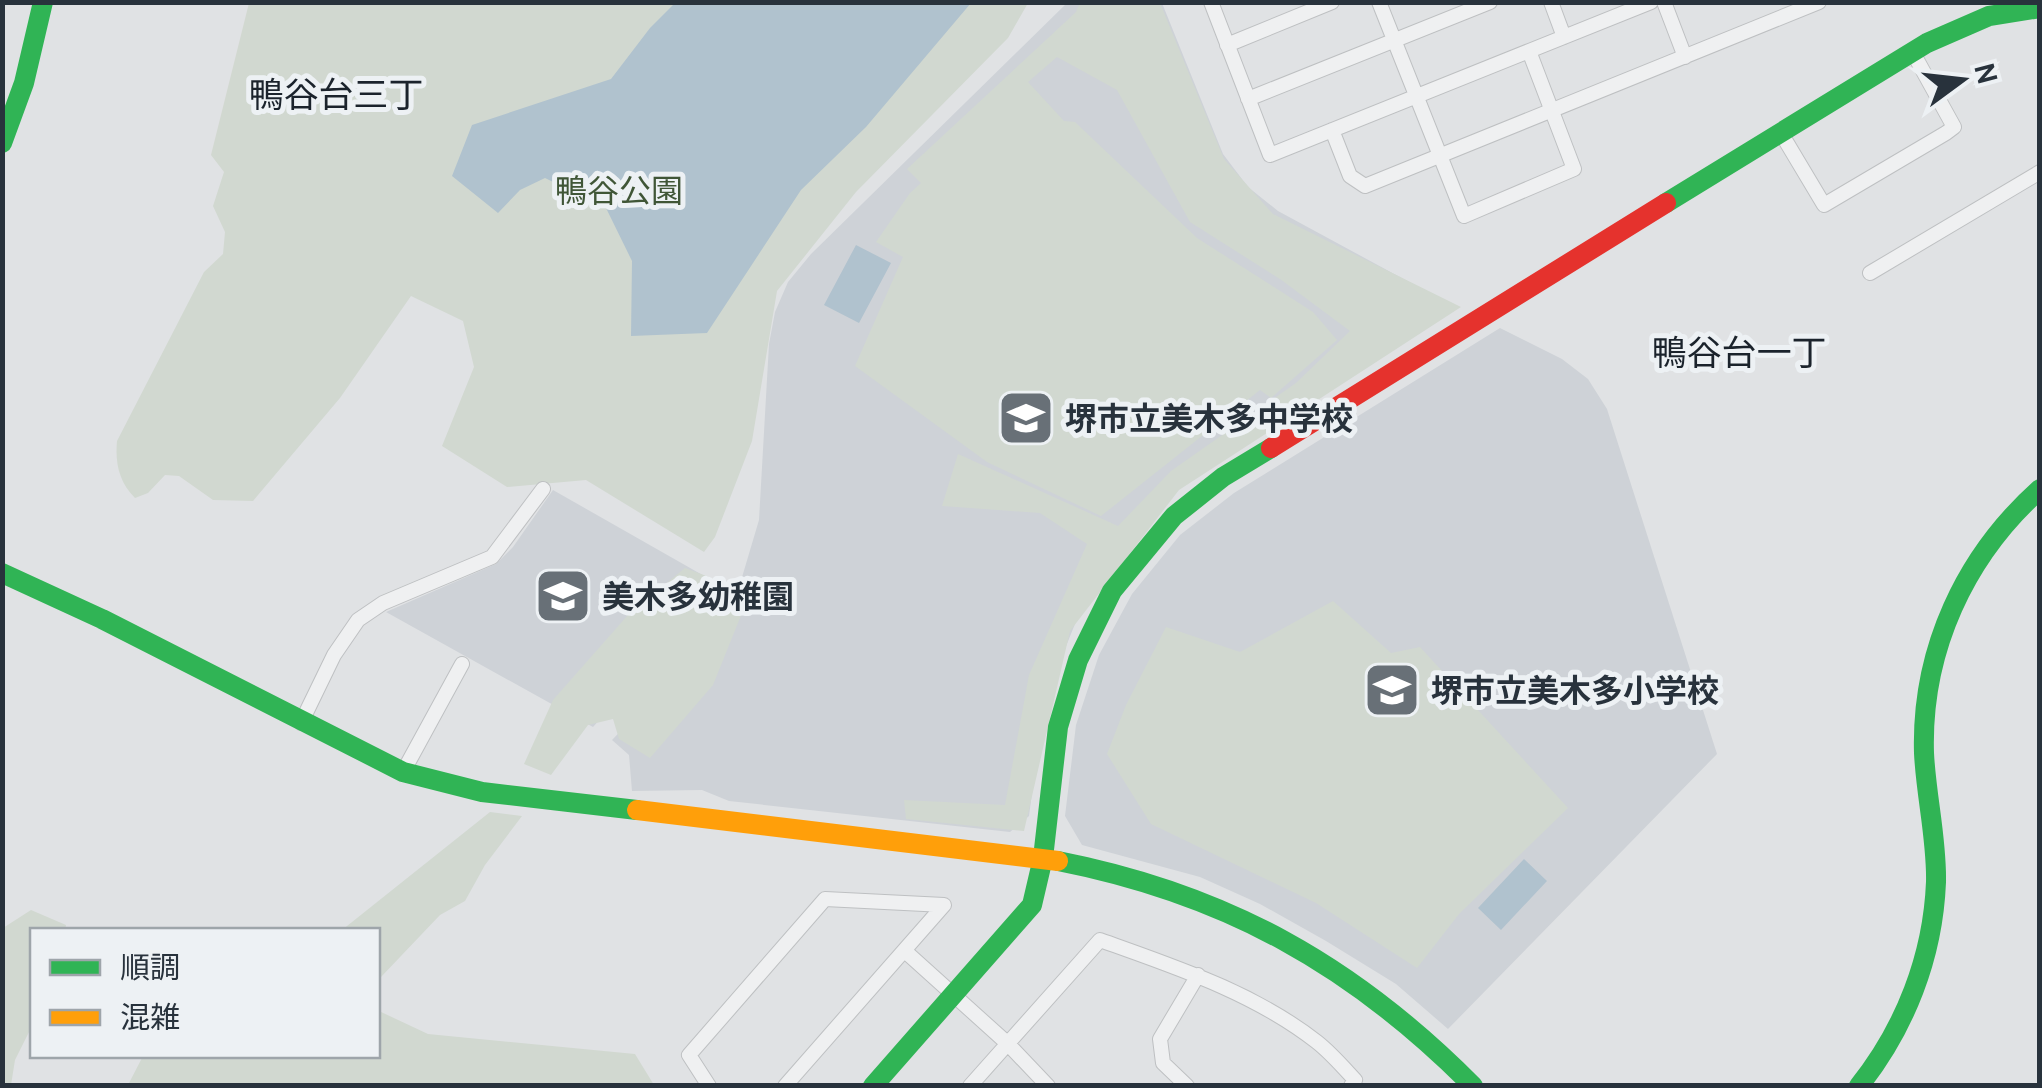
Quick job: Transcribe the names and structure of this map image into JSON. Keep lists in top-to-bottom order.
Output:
{
  "districts": ["鴨谷台三丁", "鴨谷台一丁"],
  "parks": ["鴨谷公園"],
  "places": {
    "school or university": ["堺市立美木多中学校", "美木多幼稚園", "堺市立美木多小学校"]
  },
  "legend": ["順調", "混雑"],
  "north": "right"
}
